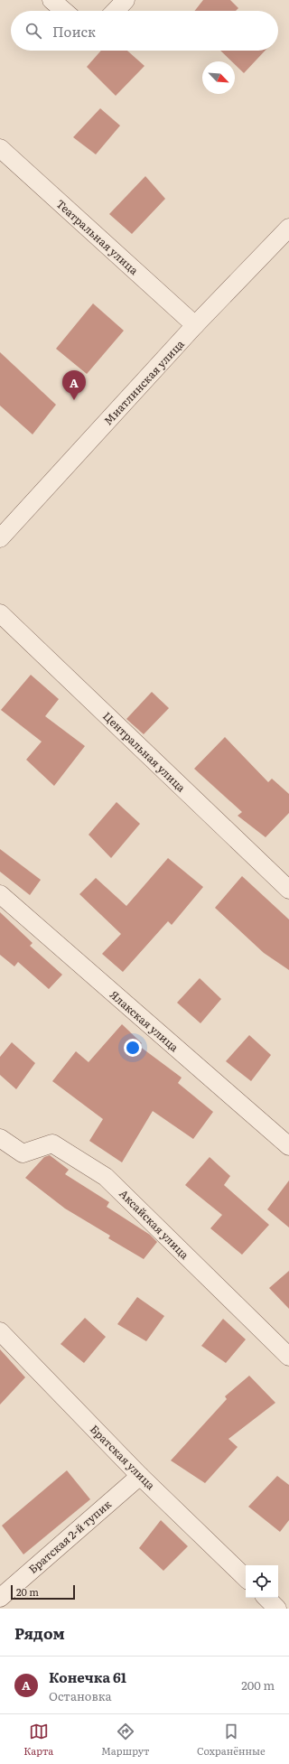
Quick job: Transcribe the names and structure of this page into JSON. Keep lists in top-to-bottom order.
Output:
{
  "streets": {
    "street": [
      "Театральная улица",
      "Миатлинская улица",
      "Центральная улица",
      "Ялакская улица",
      "Аксайская улица",
      "Братская улица",
      "Братская 2-й тупик"
    ]
  },
  "crossings": [
    ["Театральная улица", "Миатлинская улица"],
    ["Братская улица", "Братская 2-й тупик"]
  ],
  "scale_bar": "20 m",
  "north": "bottom right",
  "page": {
    "search": "Поиск",
    "pins": "A",
    "scale": "20 m",
    "heading": "Рядом",
    "list": [
      {
        "mark": "A",
        "name": "Конечка 61",
        "note": "Остановка",
        "value": "200 m"
      }
    ],
    "nav": ["Карта", "Маршрут", "Сохранённые"]
  }
}
